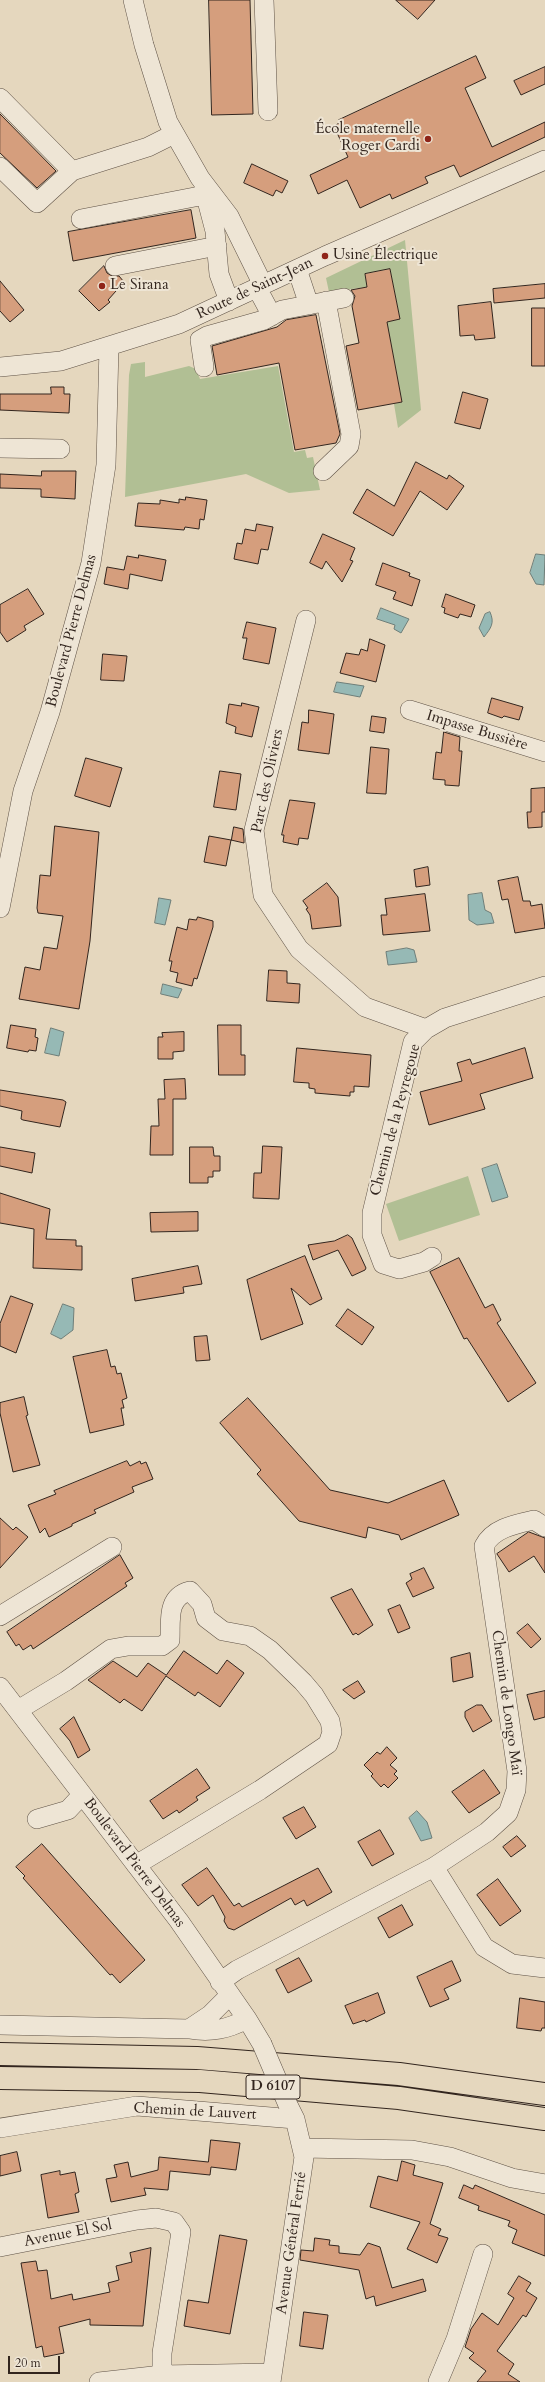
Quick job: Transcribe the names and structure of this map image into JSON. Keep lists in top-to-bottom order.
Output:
{
  "streets": {
    "highway": ["D 6107"],
    "street": [
      "Route de Saint-Jean",
      "Boulevard Pierre Delmas",
      "Impasse Bussière",
      "Parc des Oliviers",
      "Chemin de la Peyregoue",
      "Chemin de Longo Maï",
      "Chemin de Lauvert",
      "Avenue El Sol",
      "Avenue Général Ferrié"
    ]
  },
  "crossings": [
    ["Route de Saint-Jean", "Boulevard Pierre Delmas"],
    ["Boulevard Pierre Delmas", "Chemin de Longo Maï"],
    ["Boulevard Pierre Delmas", "Chemin de Lauvert"],
    ["Boulevard Pierre Delmas", "Avenue Général Ferrié"],
    ["Parc des Oliviers", "Chemin de la Peyregoue"],
    ["Chemin de Lauvert", "Avenue Général Ferrié"]
  ],
  "places": ["École maternelle Roger Cardi", "Usine Électrique", "Le Sirana"],
  "scale_bar": "20 m"
}
